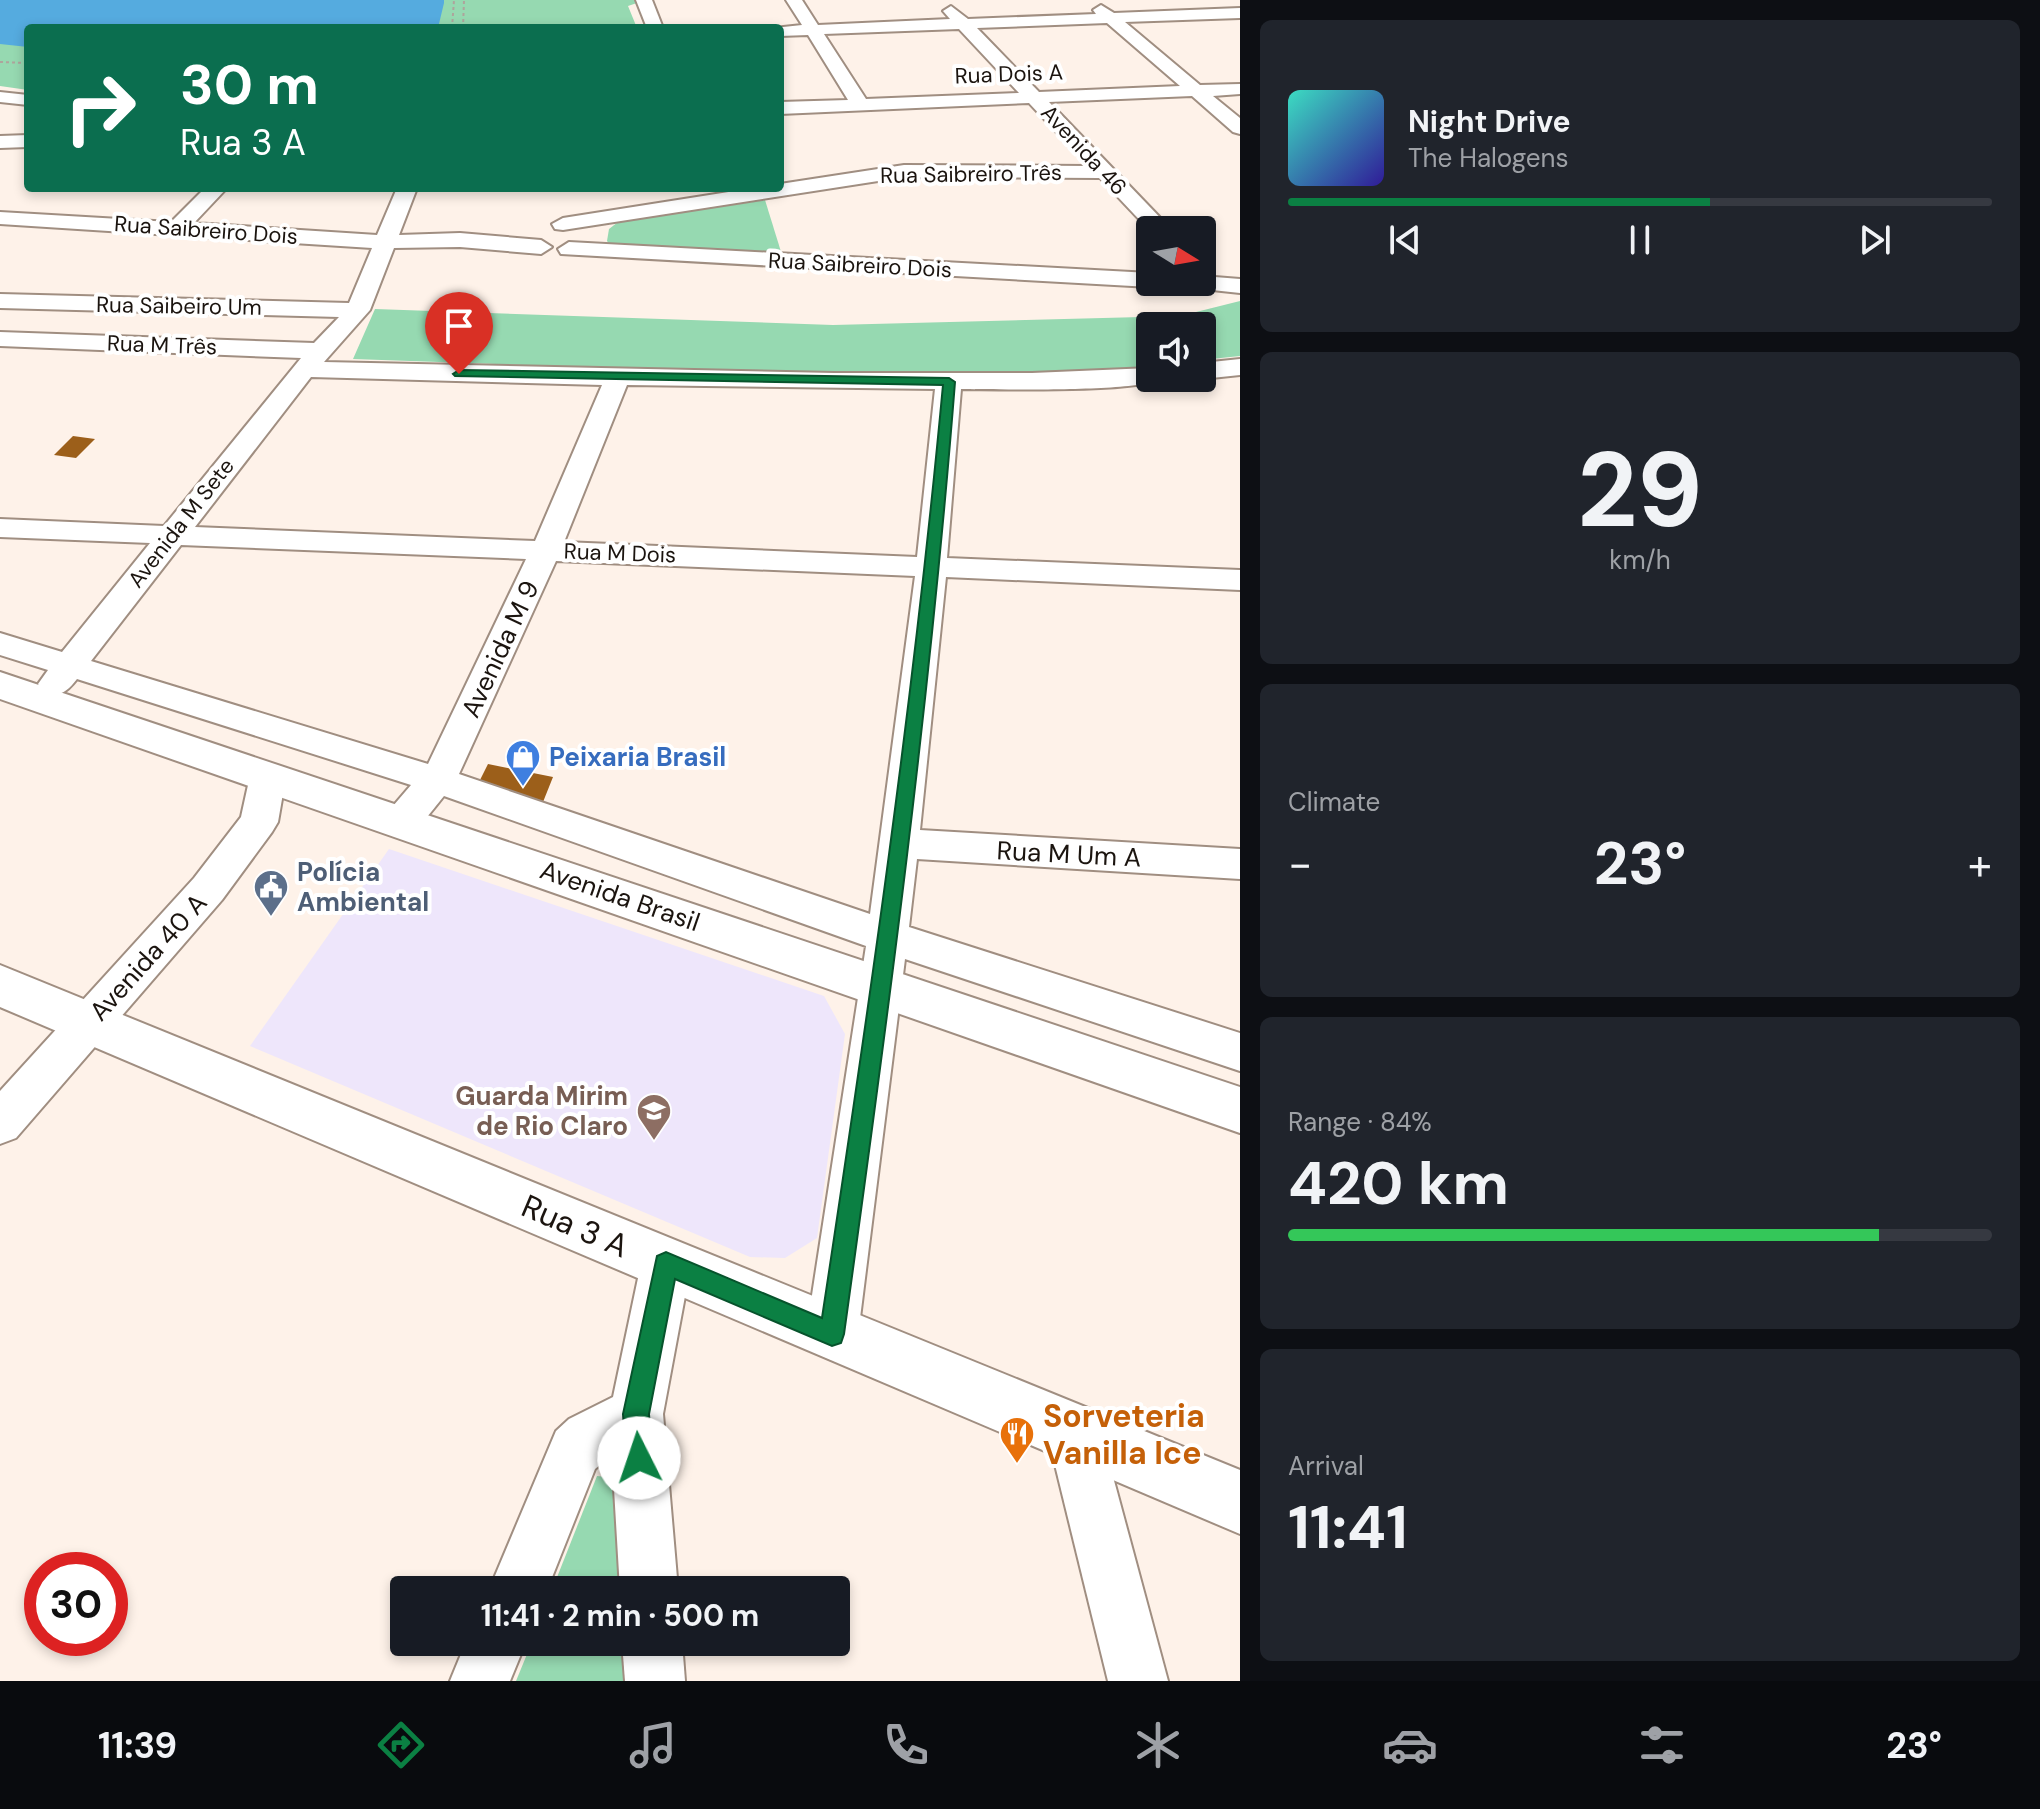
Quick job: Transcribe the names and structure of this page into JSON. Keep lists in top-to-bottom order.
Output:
{
  "streets": {
    "main road": ["Avenida Brasil", "Rua 3 A"],
    "street": [
      "Rua Dois A",
      "Avenida 46",
      "Rua Saibreiro Três",
      "Rua Saibreiro Dois",
      "Rua Saibeiro Um",
      "Rua M Três",
      "Avenida M Sete",
      "Rua M Dois",
      "Avenida M 9",
      "Rua M Um A",
      "Avenida 40 A"
    ]
  },
  "crossings": [
    ["Rua Dois A", "Avenida 46"],
    ["Avenida 46", "Rua Saibreiro Três"],
    ["Rua Saibreiro Três", "Rua Saibreiro Dois"],
    ["Rua Saibreiro Dois", "Avenida M Sete"],
    ["Rua Saibeiro Um", "Avenida M Sete"],
    ["Rua M Três", "Avenida M Sete"],
    ["Rua M Três", "Avenida M 9"],
    ["Avenida M Sete", "Rua M Dois"],
    ["Avenida M Sete", "Avenida Brasil"],
    ["Rua M Dois", "Avenida M 9"],
    ["Avenida M 9", "Avenida Brasil"],
    ["Avenida Brasil", "Avenida 40 A"],
    ["Avenida 40 A", "Rua 3 A"]
  ],
  "places": {
    "shop": ["Peixaria Brasil"],
    "public building": ["Polícia Ambiental"],
    "school or university": ["Guarda Mirim de Rio Claro"],
    "restaurant": ["Sorveteria Vanilla Ice"]
  },
  "north": "right",
  "page": {
    "turn": ["30 m", "Rua 3 A"],
    "song": ["Night Drive", "The Halogens"],
    "tile": [
      ["29", "km/h"],
      "Climate",
      ["Range · 84%", "420 km"],
      ["Arrival", "11:41"]
    ],
    "heat": ["−", "23°", "+"],
    "limit": "30",
    "trip": "11:41 · 2 min · 500 m",
    "tabs": ["11:39", "23°"]
  }
}
